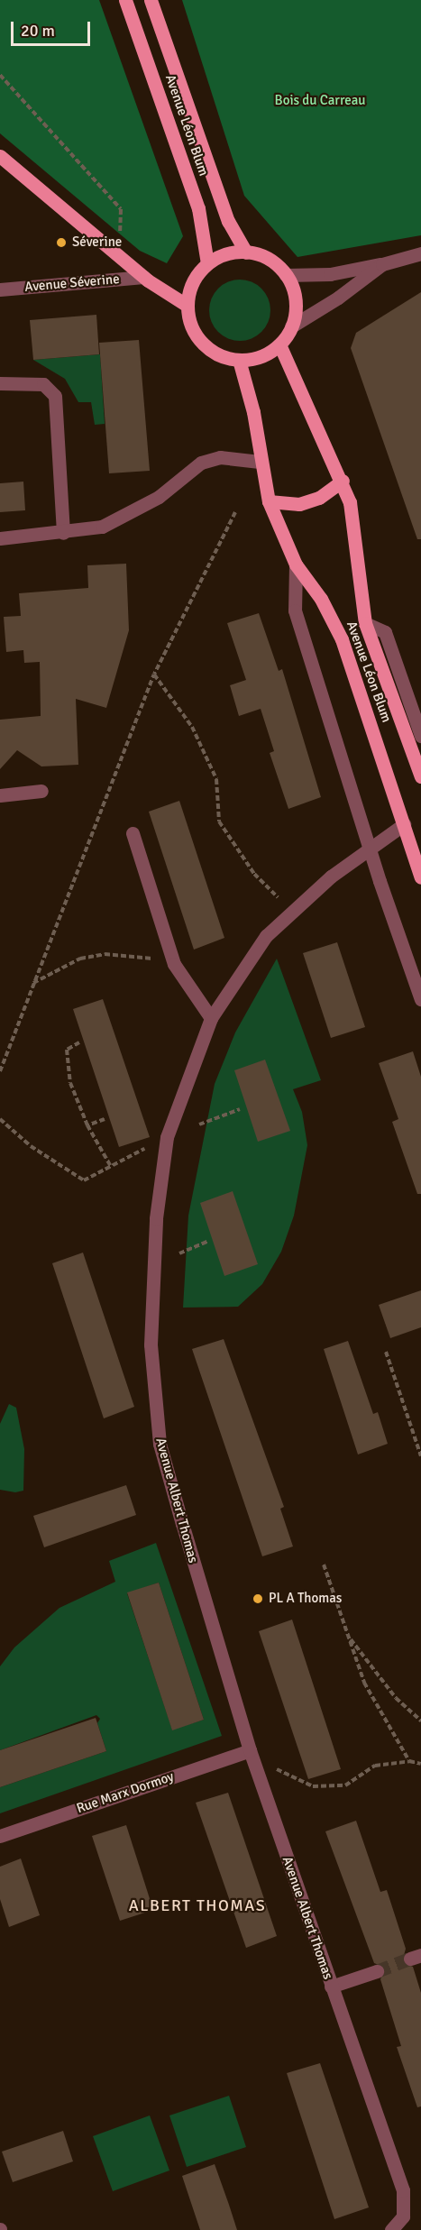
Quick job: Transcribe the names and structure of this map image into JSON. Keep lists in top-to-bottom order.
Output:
{
  "streets": {
    "main road": ["Avenue Léon Blum"],
    "street": ["Avenue Séverine", "Avenue Albert Thomas", "Rue Marx Dormoy"]
  },
  "crossings": [
    ["Avenue Léon Blum", "Avenue Albert Thomas"],
    ["Avenue Albert Thomas", "Rue Marx Dormoy"]
  ],
  "districts": ["ALBERT THOMAS"],
  "parks": ["Bois du Carreau"],
  "places": ["Séverine", "PL A Thomas"],
  "scale_bar": "20 m"
}
